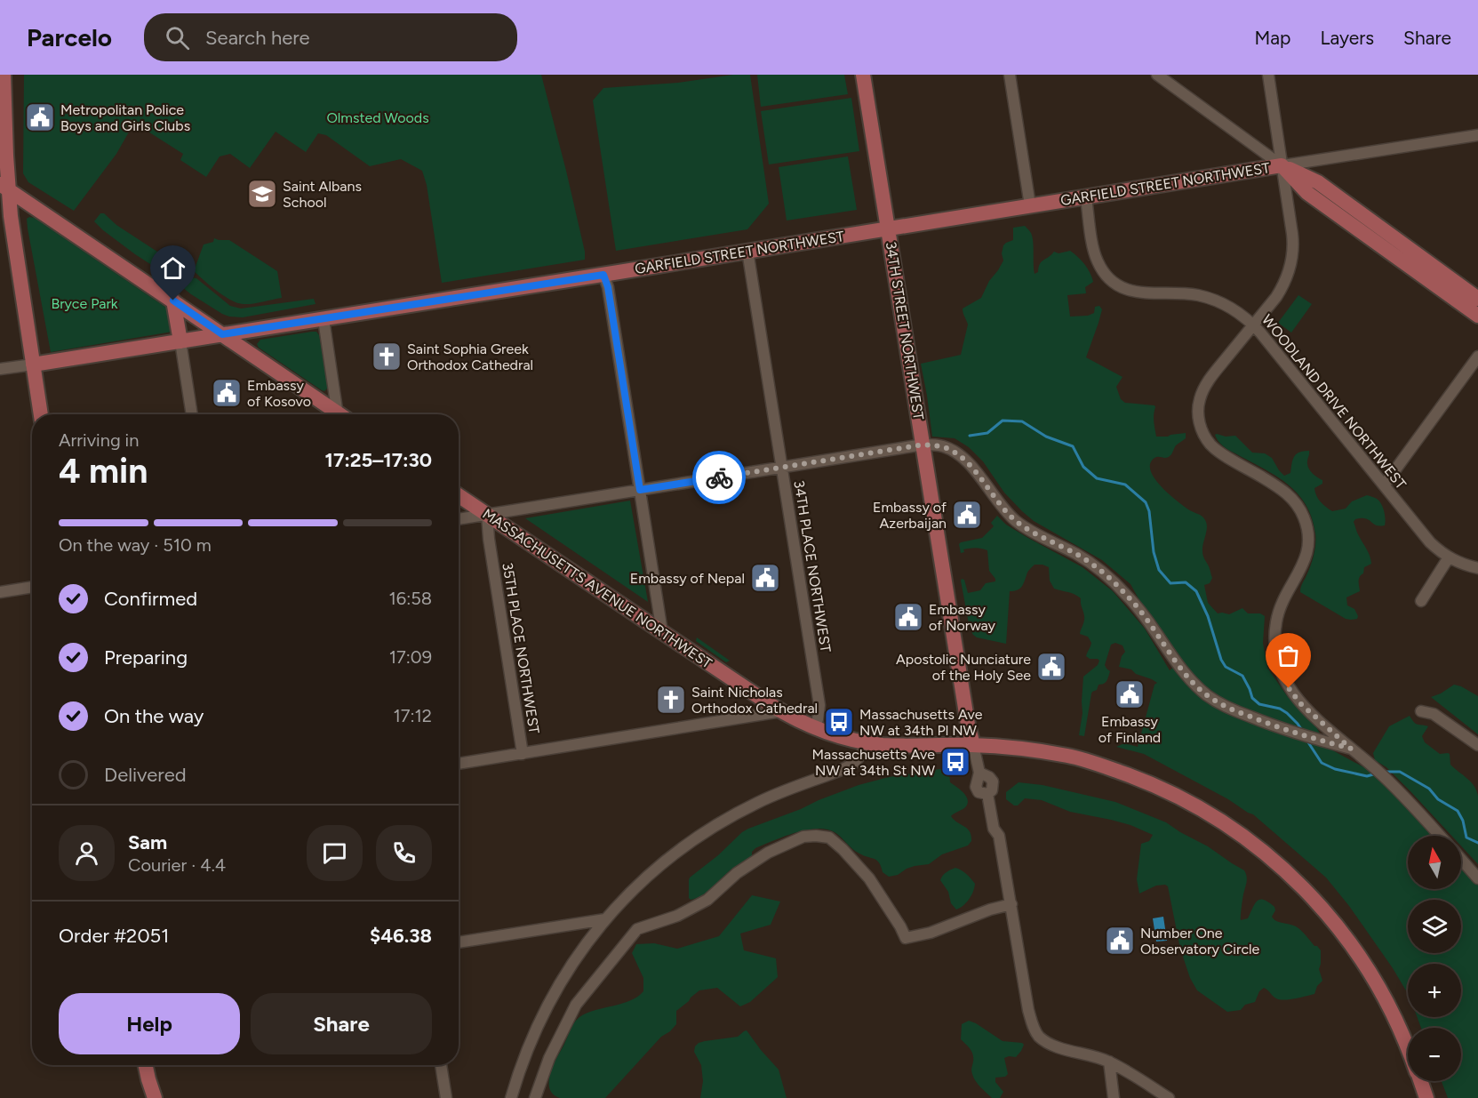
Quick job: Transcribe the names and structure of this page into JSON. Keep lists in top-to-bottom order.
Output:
{
  "streets": {
    "main road": ["GARFIELD STREET NORTHWEST", "34TH STREET NORTHWEST", "MASSACHUSETTS AVENUE NORTHWEST"],
    "street": ["WOODLAND DRIVE NORTHWEST", "34TH PLACE NORTHWEST", "35TH PLACE NORTHWEST"]
  },
  "crossings": [
    ["GARFIELD STREET NORTHWEST", "34TH STREET NORTHWEST"],
    ["GARFIELD STREET NORTHWEST", "WOODLAND DRIVE NORTHWEST"],
    ["GARFIELD STREET NORTHWEST", "34TH PLACE NORTHWEST"],
    ["34TH STREET NORTHWEST", "MASSACHUSETTS AVENUE NORTHWEST"],
    ["34TH PLACE NORTHWEST", "MASSACHUSETTS AVENUE NORTHWEST"],
    ["MASSACHUSETTS AVENUE NORTHWEST", "35TH PLACE NORTHWEST"]
  ],
  "parks": ["Olmsted Woods", "Bryce Park"],
  "places": {
    "public building": [
      "Metropolitan Police Boys and Girls Clubs",
      "Embassy of Kosovo",
      "Embassy of Azerbaijan",
      "Embassy of Nepal",
      "Embassy of Norway",
      "Apostolic Nunciature of the Holy See",
      "Embassy of Finland",
      "Number One Observatory Circle"
    ],
    "school or university": ["Saint Albans School"],
    "church": ["Saint Sophia Greek Orthodox Cathedral", "Saint Nicholas Orthodox Cathedral"],
    "bus stop": ["Massachusetts Ave NW at 34th Pl NW", "Massachusetts Ave NW at 34th St NW"]
  },
  "north": "top",
  "page": {
    "header": "Parcelo",
    "search": "Search here",
    "nav": ["Map", "Layers", "Share"],
    "heading": ["4 min", "Arriving in", "17:25–17:30"],
    "panel": [
      "Sam",
      "Courier · 4.4",
      "Order #2051",
      "$46.38"
    ],
    "bar": "On the way · 510 m",
    "list": [
      ["Confirmed", "16:58"],
      ["Preparing", "17:09"],
      ["On the way", "17:12"],
      "Delivered"
    ],
    "map_buttons": ["+", "−"],
    "buttons": ["Help", "Share"]
  }
}
